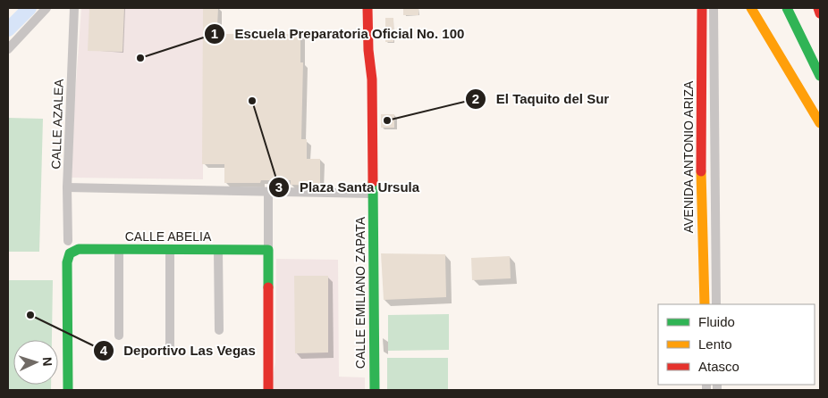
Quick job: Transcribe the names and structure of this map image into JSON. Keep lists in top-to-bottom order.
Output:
{
  "streets": {
    "main road": ["AVENIDA ANTONIO ARIZA", "CALLE ABELIA", "CALLE EMILIANO ZAPATA"],
    "street": ["CALLE AZALEA"]
  },
  "places": [
    "Escuela Preparatoria Oficial No. 100",
    "Plaza Santa Ursula",
    "El Taquito del Sur",
    "Deportivo Las Vegas"
  ],
  "legend": ["Fluido", "Lento", "Atasco"],
  "north": "right"
}
